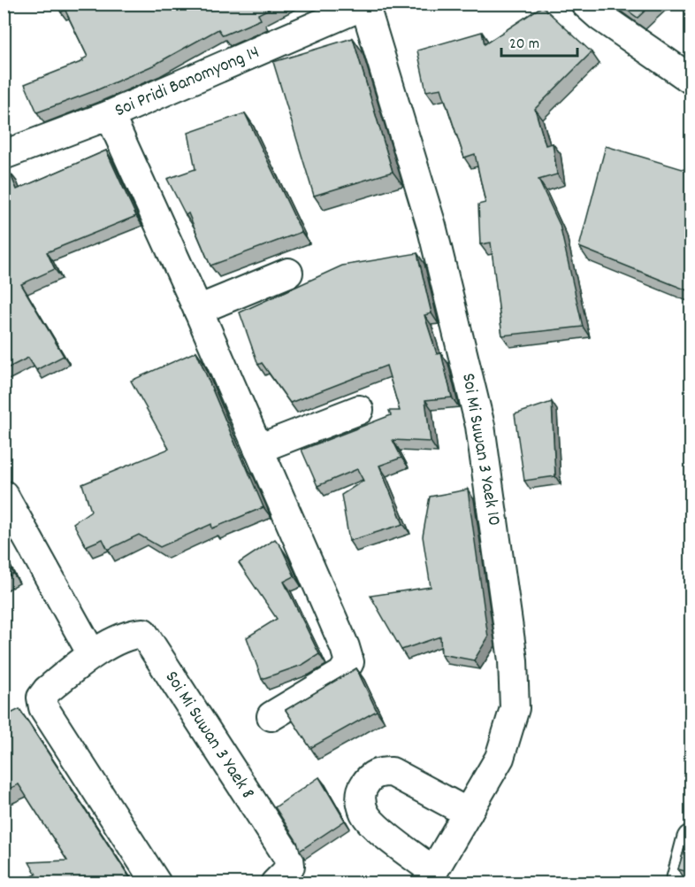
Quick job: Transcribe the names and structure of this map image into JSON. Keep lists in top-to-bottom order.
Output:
{
  "streets": {
    "street": ["Soi Pridi Banomyong 14", "Soi Mi Suwan 3 Yaek 10", "Soi Mi Suwan 3 Yaek 8"]
  },
  "crossings": [
    ["Soi Pridi Banomyong 14", "Soi Mi Suwan 3 Yaek 10"]
  ],
  "scale_bar": "20 m"
}
